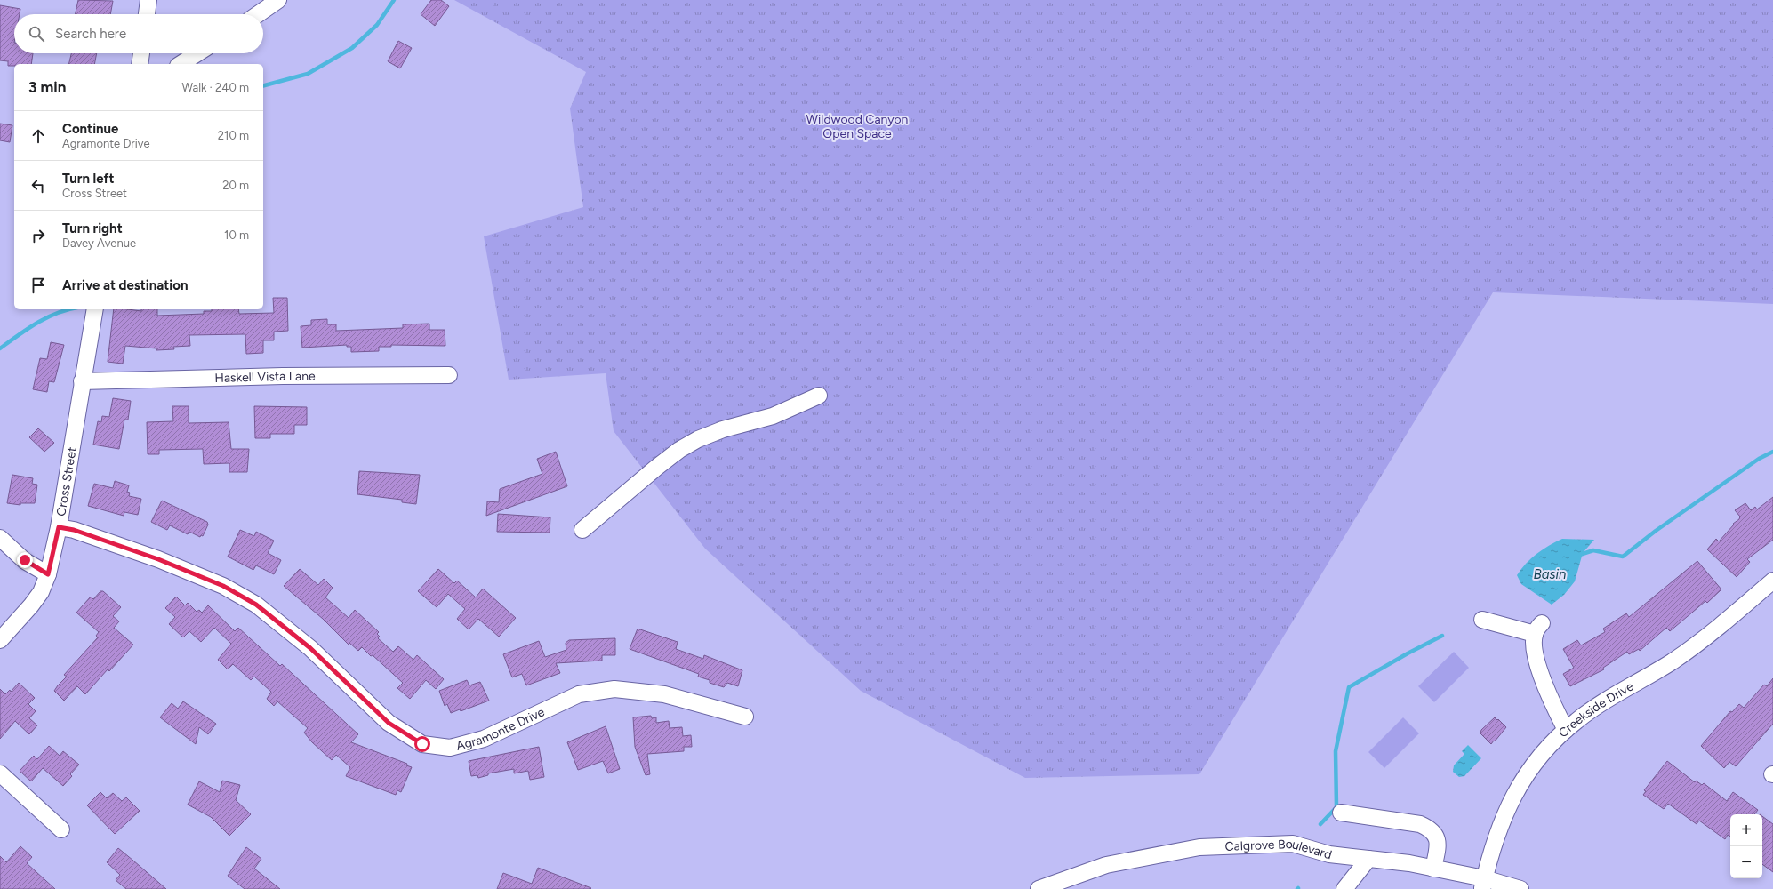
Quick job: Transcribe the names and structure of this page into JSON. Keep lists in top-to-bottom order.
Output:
{
  "streets": {
    "street": [
      "Haskell Vista Lane",
      "Cross Street",
      "Creekside Drive",
      "Agramonte Drive",
      "Calgrove Boulevard"
    ]
  },
  "crossings": [
    ["Haskell Vista Lane", "Cross Street"],
    ["Cross Street", "Agramonte Drive"],
    ["Creekside Drive", "Calgrove Boulevard"]
  ],
  "water": ["Basin"],
  "parks": ["Wildwood Canyon Open Space"],
  "page": {
    "search": "Search here",
    "heading": ["3 min", "Walk · 240 m"],
    "list": [
      ["Continue", "Agramonte Drive", "210 m"],
      ["Turn left", "Cross Street", "20 m"],
      ["Turn right", "Davey Avenue", "10 m"],
      "Arrive at destination"
    ],
    "map_buttons": ["+", "−"]
  }
}
